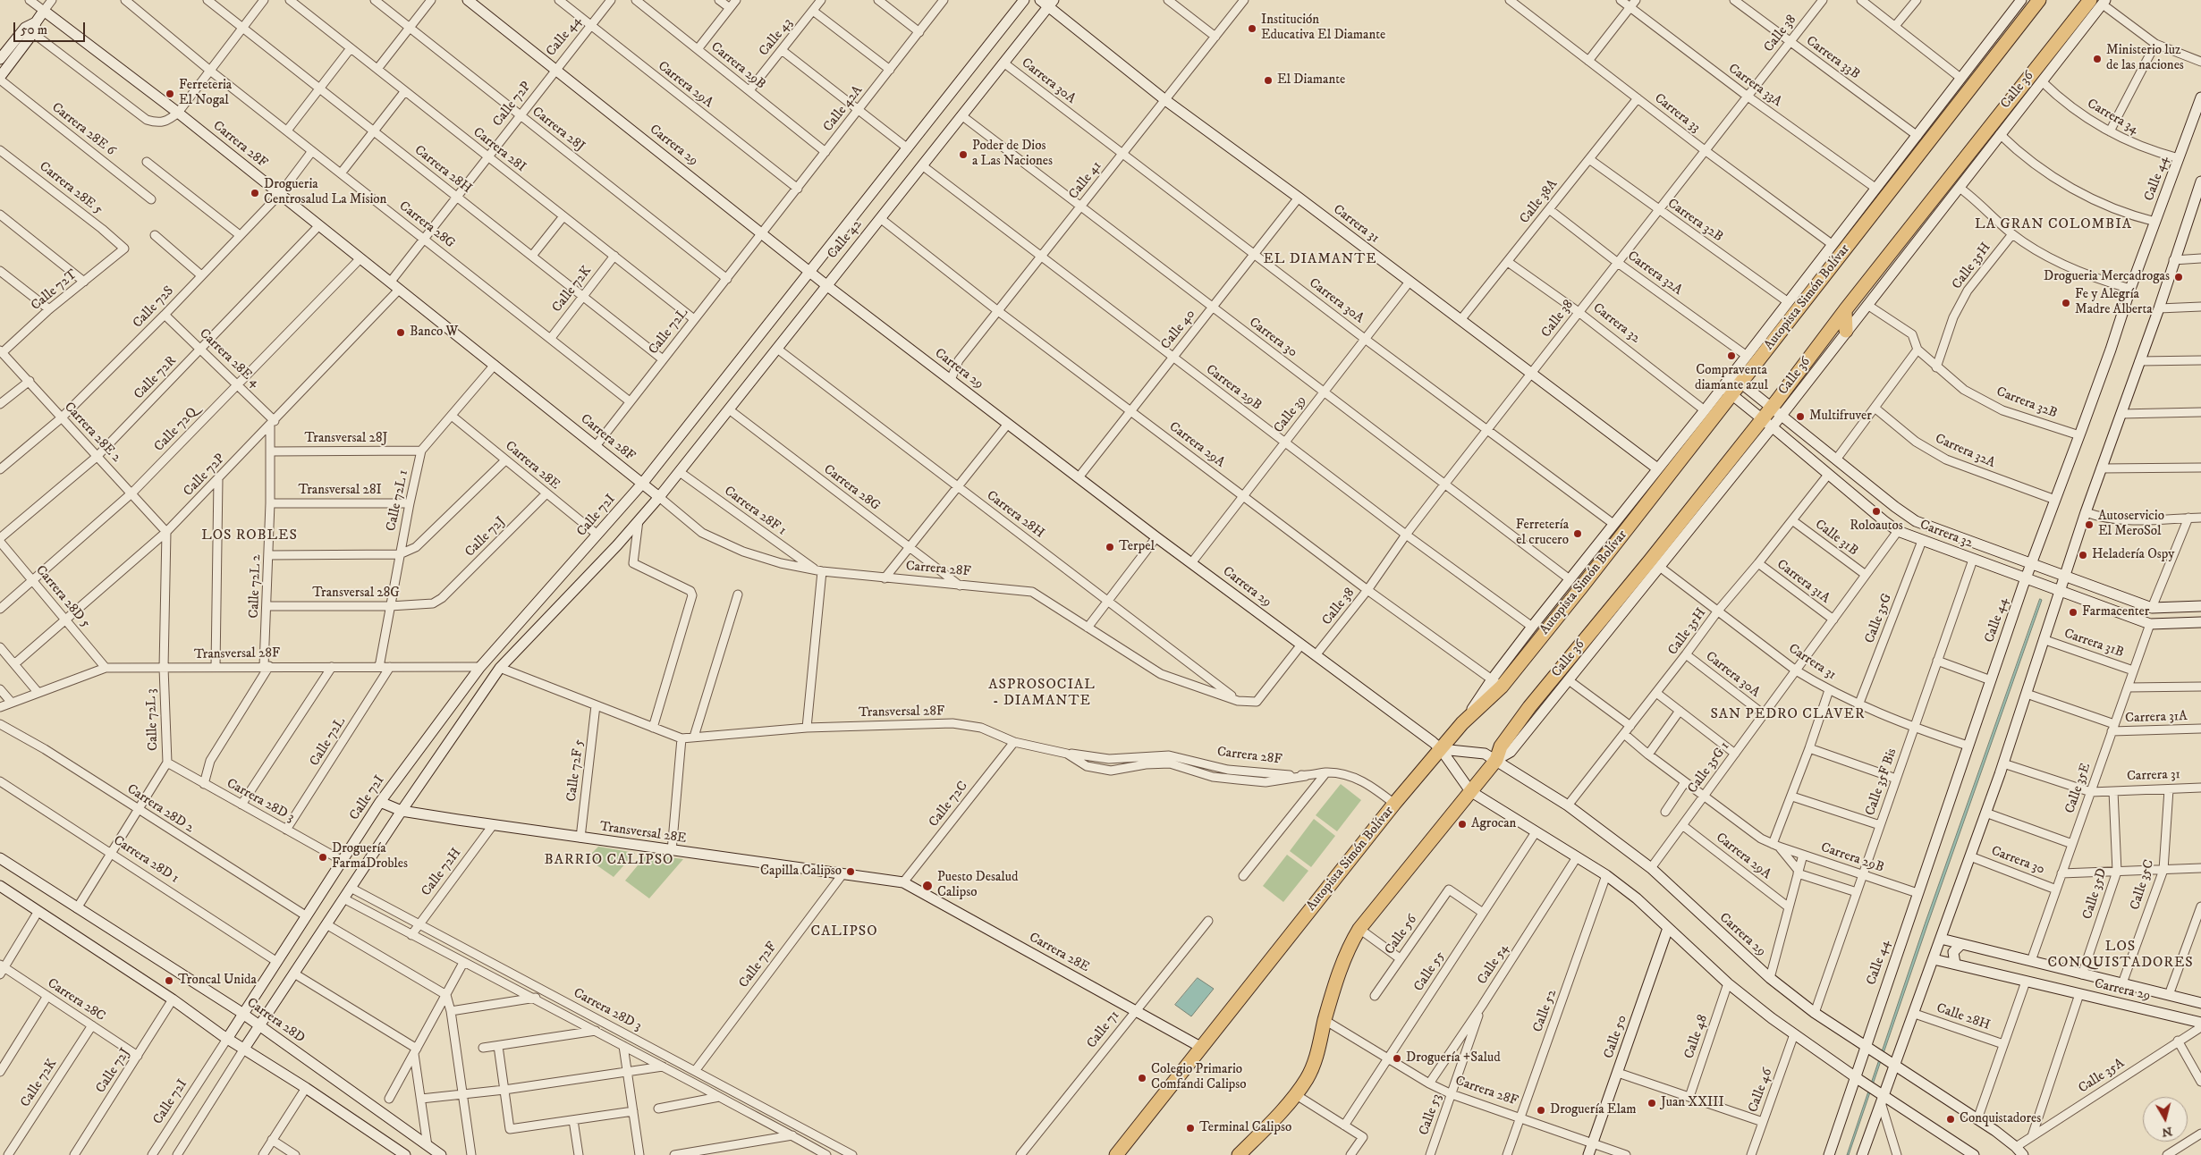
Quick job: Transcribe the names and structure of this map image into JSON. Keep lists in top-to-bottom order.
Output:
{
  "streets": {
    "highway": ["Autopista Simón Bolívar"],
    "street": [
      "Calle 38",
      "Calle 44",
      "Calle 43",
      "Carrera 33B",
      "Carrera 29B",
      "Carrera 30A",
      "Carrera 29A",
      "Carrera 33A",
      "Calle 36",
      "Calle 72P",
      "Calle 42A",
      "Carrera 33",
      "Carrera 34",
      "Carrera 28E 6",
      "Carrera 28J",
      "Carrera 28F",
      "Carrera 29",
      "Carrera 28I",
      "Carrera 28H",
      "Calle 41",
      "Carrera 28E 5",
      "Calle 38A",
      "Carrera 32B",
      "Carrera 31",
      "Carrera 28G",
      "Calle 42",
      "Calle 35H",
      "Carrera 32A",
      "Calle 72K",
      "Calle 72T",
      "Calle 72S",
      "Carrera 32",
      "Calle 40",
      "Calle 72L",
      "Carrera 30",
      "Carrera 28E 4",
      "Calle 72R",
      "Calle 39",
      "Calle 72Q",
      "Carrera 28E 2",
      "Transversal 28J",
      "Carrera 28E",
      "Transversal 28I",
      "Calle 72L 1",
      "Carrera 28F 1",
      "Calle 72I",
      "Calle 72J",
      "Calle 31B",
      "Carrera 31A",
      "Calle 72L 2",
      "Transversal 28G",
      "Carrera 28D 5",
      "Calle 35G",
      "Carrera 31B",
      "Transversal 28F",
      "Calle 72L 3",
      "Calle 35G 1",
      "Calle 72F 5",
      "Calle 35F Bis",
      "Calle 35E",
      "Carrera 28D 3",
      "Calle 72C",
      "Carrera 28D 2",
      "Transversal 28E",
      "Carrera 28D 1",
      "Calle 72H",
      "Calle 35C",
      "Calle 35D",
      "Calle 56",
      "Calle 54",
      "Calle 72F",
      "Calle 55",
      "Carrera 28C",
      "Calle 52",
      "Calle 28H",
      "Carrera 28D",
      "Calle 71",
      "Calle 50",
      "Calle 48",
      "Calle 35A",
      "Calle 46",
      "Calle 53"
    ]
  },
  "crossings": [
    ["Calle 38", "Carrera 33B"],
    ["Calle 38", "Carrera 29B"],
    ["Calle 38", "Carrera 30A"],
    ["Calle 38", "Carrera 29A"],
    ["Calle 38", "Carrera 33A"],
    ["Calle 38", "Carrera 33"],
    ["Calle 38", "Carrera 29"],
    ["Calle 38", "Carrera 32B"],
    ["Calle 38", "Carrera 31"],
    ["Calle 38", "Carrera 32A"],
    ["Calle 38", "Carrera 32"],
    ["Calle 38", "Carrera 30"],
    ["Calle 44", "Carrera 29B"],
    ["Calle 44", "Carrera 29A"],
    ["Calle 44", "Calle 72P"],
    ["Calle 44", "Carrera 34"],
    ["Calle 44", "Carrera 29"],
    ["Calle 44", "Carrera 32B"],
    ["Calle 44", "Carrera 31"],
    ["Calle 44", "Carrera 32A"],
    ["Calle 44", "Carrera 32"],
    ["Calle 43", "Carrera 29B"],
    ["Carrera 29B", "Calle 42A"],
    ["Carrera 29B", "Calle 41"],
    ["Carrera 29B", "Calle 42"],
    ["Carrera 29B", "Calle 35H"],
    ["Carrera 29B", "Calle 40"],
    ["Carrera 29B", "Calle 39"],
    ["Carrera 29B", "Calle 35G 1"],
    ["Carrera 29B", "Calle 35F Bis"],
    ["Carrera 30A", "Calle 41"],
    ["Carrera 30A", "Calle 42"],
    ["Carrera 30A", "Calle 35H"],
    ["Carrera 30A", "Calle 40"],
    ["Carrera 30A", "Calle 39"],
    ["Carrera 30A", "Calle 35G 1"],
    ["Carrera 29A", "Calle 42A"],
    ["Carrera 29A", "Calle 41"],
    ["Carrera 29A", "Calle 42"],
    ["Carrera 29A", "Autopista Simón Bolívar"],
    ["Carrera 29A", "Calle 40"],
    ["Carrera 29A", "Calle 39"],
    ["Carrera 29A", "Calle 35G 1"],
    ["Calle 36", "Carrera 34"],
    ["Calle 36", "Carrera 29"],
    ["Calle 36", "Carrera 32B"],
    ["Calle 36", "Carrera 31"],
    ["Calle 36", "Carrera 32"],
    ["Calle 72P", "Carrera 28J"],
    ["Calle 72P", "Carrera 28F"],
    ["Calle 72P", "Carrera 29"],
    ["Calle 72P", "Carrera 28I"],
    ["Calle 72P", "Carrera 28H"],
    ["Calle 72P", "Carrera 28G"],
    ["Calle 72P", "Carrera 28E 4"],
    ["Calle 72P", "Carrera 28E 2"],
    ["Calle 72P", "Calle 72L 2"],
    ["Calle 72P", "Carrera 28D 5"],
    ["Calle 72P", "Calle 72L 3"],
    ["Calle 42A", "Carrera 29"],
    ["Calle 42A", "Calle 72L"],
    ["Carrera 33", "Calle 38A"],
    ["Carrera 28J", "Calle 72L"],
    ["Carrera 28F", "Carrera 29"],
    ["Carrera 28F", "Carrera 28H"],
    ["Carrera 28F", "Carrera 28G"],
    ["Carrera 28F", "Calle 42"],
    ["Carrera 28F", "Calle 72S"],
    ["Carrera 28F", "Calle 72L"],
    ["Carrera 28F", "Calle 72R"],
    ["Carrera 28F", "Calle 72Q"],
    ["Carrera 28F", "Calle 72L 1"],
    ["Carrera 28F", "Carrera 28F 1"],
    ["Carrera 28F", "Calle 72I"],
    ["Carrera 28F", "Calle 54"],
    ["Carrera 28F", "Calle 55"],
    ["Carrera 28F", "Calle 52"],
    ["Carrera 28F", "Calle 50"],
    ["Carrera 28F", "Calle 53"],
    ["Carrera 29", "Calle 41"],
    ["Carrera 29", "Calle 42"],
    ["Carrera 29", "Calle 35H"],
    ["Carrera 29", "Autopista Simón Bolívar"],
    ["Carrera 29", "Calle 40"],
    ["Carrera 29", "Calle 72L"],
    ["Carrera 29", "Calle 39"],
    ["Carrera 29", "Calle 35G 1"],
    ["Carrera 29", "Calle 35F Bis"],
    ["Carrera 29", "Calle 35E"],
    ["Carrera 29", "Calle 35C"],
    ["Carrera 29", "Calle 35D"],
    ["Carrera 29", "Calle 54"],
    ["Carrera 29", "Calle 55"],
    ["Carrera 29", "Calle 52"],
    ["Carrera 29", "Calle 50"],
    ["Carrera 29", "Calle 48"],
    ["Carrera 29", "Calle 35A"],
    ["Carrera 29", "Calle 46"],
    ["Carrera 28I", "Calle 72K"],
    ["Carrera 28I", "Calle 72L"],
    ["Carrera 28H", "Calle 42"],
    ["Carrera 28H", "Calle 72K"],
    ["Carrera 28H", "Calle 72L"],
    ["Calle 41", "Carrera 31"],
    ["Calle 41", "Carrera 30"],
    ["Carrera 28E 5", "Calle 72T"],
    ["Calle 38A", "Carrera 32B"],
    ["Calle 38A", "Carrera 31"],
    ["Calle 38A", "Carrera 32A"],
    ["Calle 38A", "Carrera 32"],
    ["Carrera 32B", "Calle 35H"],
    ["Carrera 31", "Calle 42"],
    ["Carrera 31", "Calle 35H"],
    ["Carrera 31", "Calle 40"],
    ["Carrera 31", "Calle 39"],
    ["Carrera 31", "Calle 35G"],
    ["Carrera 31", "Calle 35G 1"],
    ["Carrera 31", "Calle 35F Bis"],
    ["Carrera 31", "Calle 35E"],
    ["Carrera 31", "Calle 35C"],
    ["Carrera 31", "Calle 35D"],
    ["Carrera 28G", "Calle 42"],
    ["Carrera 28G", "Calle 72K"],
    ["Carrera 28G", "Calle 72S"],
    ["Carrera 28G", "Calle 72L"],
    ["Calle 42", "Carrera 30"],
    ["Calle 42", "Carrera 28F 1"],
    ["Calle 42", "Calle 72I"],
    ["Calle 35H", "Carrera 32"],
    ["Calle 35H", "Calle 31B"],
    ["Calle 35H", "Carrera 31A"],
    ["Calle 72K", "Carrera 28C"],
    ["Calle 72T", "Carrera 28E 2"],
    ["Autopista Simón Bolívar", "Carrera 32"],
    ["Autopista Simón Bolívar", "Carrera 28E"],
    ["Calle 72S", "Carrera 28E 4"],
    ["Calle 72S", "Carrera 28E 2"],
    ["Carrera 32", "Calle 35G"],
    ["Carrera 32", "Calle 35G 1"],
    ["Carrera 32", "Calle 35F Bis"],
    ["Carrera 32", "Calle 35E"],
    ["Calle 40", "Carrera 30"],
    ["Calle 72L", "Transversal 28F"],
    ["Calle 72L", "Carrera 28D 3"],
    ["Carrera 30", "Calle 39"],
    ["Carrera 30", "Calle 35E"],
    ["Carrera 30", "Calle 35C"],
    ["Carrera 30", "Calle 35D"],
    ["Carrera 28E 4", "Calle 72R"],
    ["Carrera 28E 4", "Calle 72Q"],
    ["Carrera 28E 4", "Calle 72L 2"],
    ["Calle 72R", "Carrera 28E 2"],
    ["Calle 72Q", "Carrera 28E 2"],
    ["Calle 72Q", "Carrera 28D 5"],
    ["Carrera 28E 2", "Calle 72L 3"],
    ["Transversal 28J", "Calle 72L 1"],
    ["Transversal 28J", "Calle 72L 2"],
    ["Carrera 28E", "Calle 72L 1"],
    ["Carrera 28E", "Calle 72I"],
    ["Carrera 28E", "Calle 72J"],
    ["Carrera 28E", "Calle 72C"],
    ["Carrera 28E", "Transversal 28E"],
    ["Carrera 28E", "Calle 71"],
    ["Transversal 28I", "Calle 72L 1"],
    ["Transversal 28I", "Calle 72L 2"],
    ["Calle 72L 1", "Transversal 28G"],
    ["Calle 72L 1", "Transversal 28F"],
    ["Calle 72I", "Transversal 28F"],
    ["Calle 72I", "Carrera 28D 3"],
    ["Calle 72I", "Carrera 28D 2"],
    ["Calle 72I", "Transversal 28E"],
    ["Calle 72I", "Carrera 28D 1"],
    ["Calle 72I", "Carrera 28D"],
    ["Calle 72J", "Transversal 28G"],
    ["Calle 72J", "Carrera 28C"],
    ["Calle 31B", "Calle 35G 1"],
    ["Carrera 31A", "Calle 35G 1"],
    ["Carrera 31A", "Calle 35E"],
    ["Calle 72L 2", "Transversal 28G"],
    ["Calle 72L 2", "Transversal 28F"],
    ["Calle 72L 2", "Carrera 28D 3"],
    ["Carrera 28D 5", "Transversal 28F"],
    ["Carrera 31B", "Calle 35E"],
    ["Transversal 28F", "Calle 72L 3"],
    ["Transversal 28F", "Calle 72F 5"],
    ["Transversal 28F", "Calle 72C"],
    ["Calle 72L 3", "Carrera 28D 3"],
    ["Calle 72L 3", "Carrera 28D 2"],
    ["Calle 72L 3", "Carrera 28D 1"],
    ["Calle 72L 3", "Carrera 28D"],
    ["Calle 72F 5", "Transversal 28E"],
    ["Carrera 28D 3", "Calle 72H"],
    ["Carrera 28D 3", "Calle 72F"],
    ["Calle 72C", "Transversal 28E"],
    ["Transversal 28E", "Calle 72H"],
    ["Transversal 28E", "Calle 72F"],
    ["Calle 56", "Calle 55"],
    ["Calle 54", "Calle 53"]
  ],
  "districts": [
    "LA GRAN COLOMBIA",
    "EL DIAMANTE",
    "LOS ROBLES",
    "ASPROSOCIAL - DIAMANTE",
    "SAN PEDRO CLAVER",
    "BARRIO CALIPSO",
    "CALIPSO",
    "LOS CONQUISTADORES"
  ],
  "places": [
    "Institución Educativa El Diamante",
    "Ministerio luz de las naciones",
    "El Diamante",
    "Ferreteria El Nogal",
    "Poder de Dios a Las Naciones",
    "Drogueria Centrosalud La Mision",
    "Drogueria Mercadrogas",
    "Fe y Alegría Madre Alberta",
    "Banco W",
    "Compraventa diamante azul",
    "Multifruver",
    "Roloautos",
    "Autoservicio El MeroSol",
    "Ferretería el crucero",
    "Terpel",
    "Heladería Ospy",
    "Farmacenter",
    "Agrocan",
    "Droguería FarmaDrobles",
    "Capilla Calipso",
    "Puesto Desalud Calipso",
    "Troncal Unida",
    "Droguería +Salud",
    "Colegio Primario Comfandi Calipso",
    "Juan XXIII",
    "Droguería Elam",
    "Conquistadores",
    "Terminal Calipso"
  ],
  "scale_bar": "50 m",
  "north": "bottom"
}
